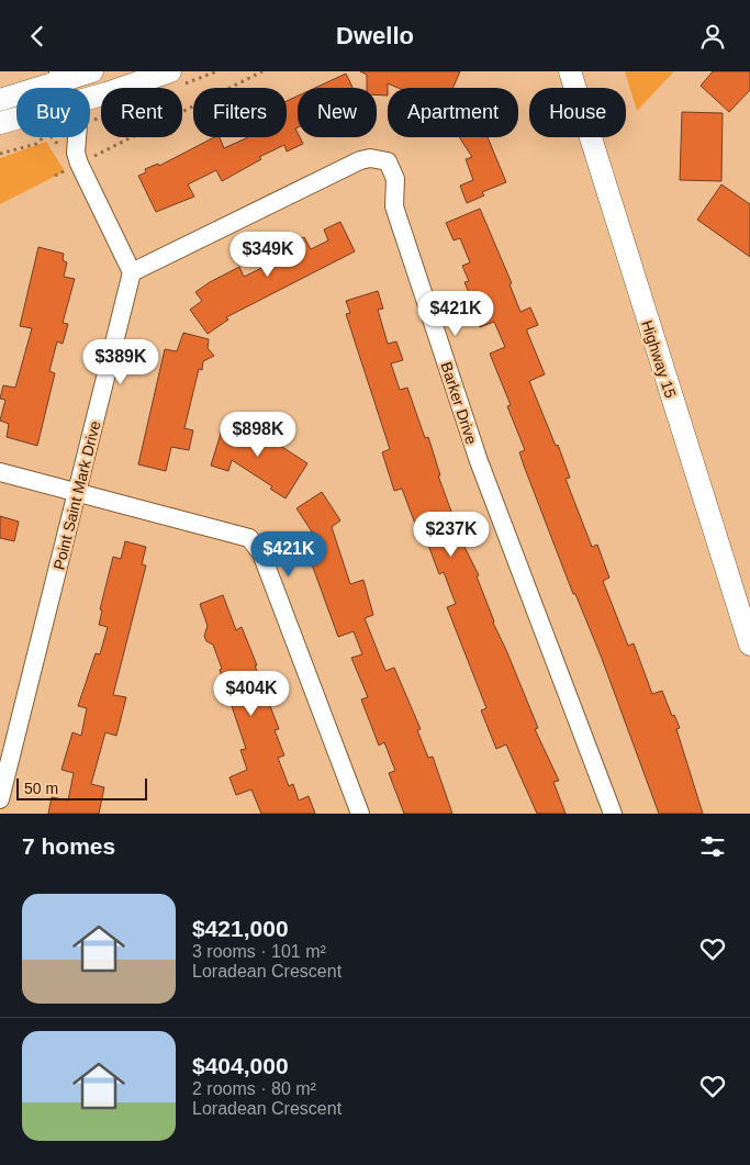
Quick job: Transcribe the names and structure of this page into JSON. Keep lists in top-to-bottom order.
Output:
{
  "streets": {
    "main road": ["Highway 15"],
    "street": ["Barker Drive", "Point Saint Mark Drive"]
  },
  "crossings": [
    ["Barker Drive", "Point Saint Mark Drive"]
  ],
  "scale_bar": "50 m",
  "page": {
    "header": "Dwello",
    "chip": [
      "Buy",
      "Rent",
      "Filters",
      "New",
      "Apartment",
      "House"
    ],
    "price": [
      "$349K",
      "$421K",
      "$389K",
      "$898K",
      "$237K",
      "$421K",
      "$404K"
    ],
    "scale": "50 m",
    "heading": "7 homes",
    "list": [
      {
        "name": "$421,000",
        "note": "3 rooms · 101 m² · Loradean Crescent"
      },
      {
        "name": "$404,000",
        "note": "2 rooms · 80 m² · Loradean Crescent"
      }
    ]
  }
}
